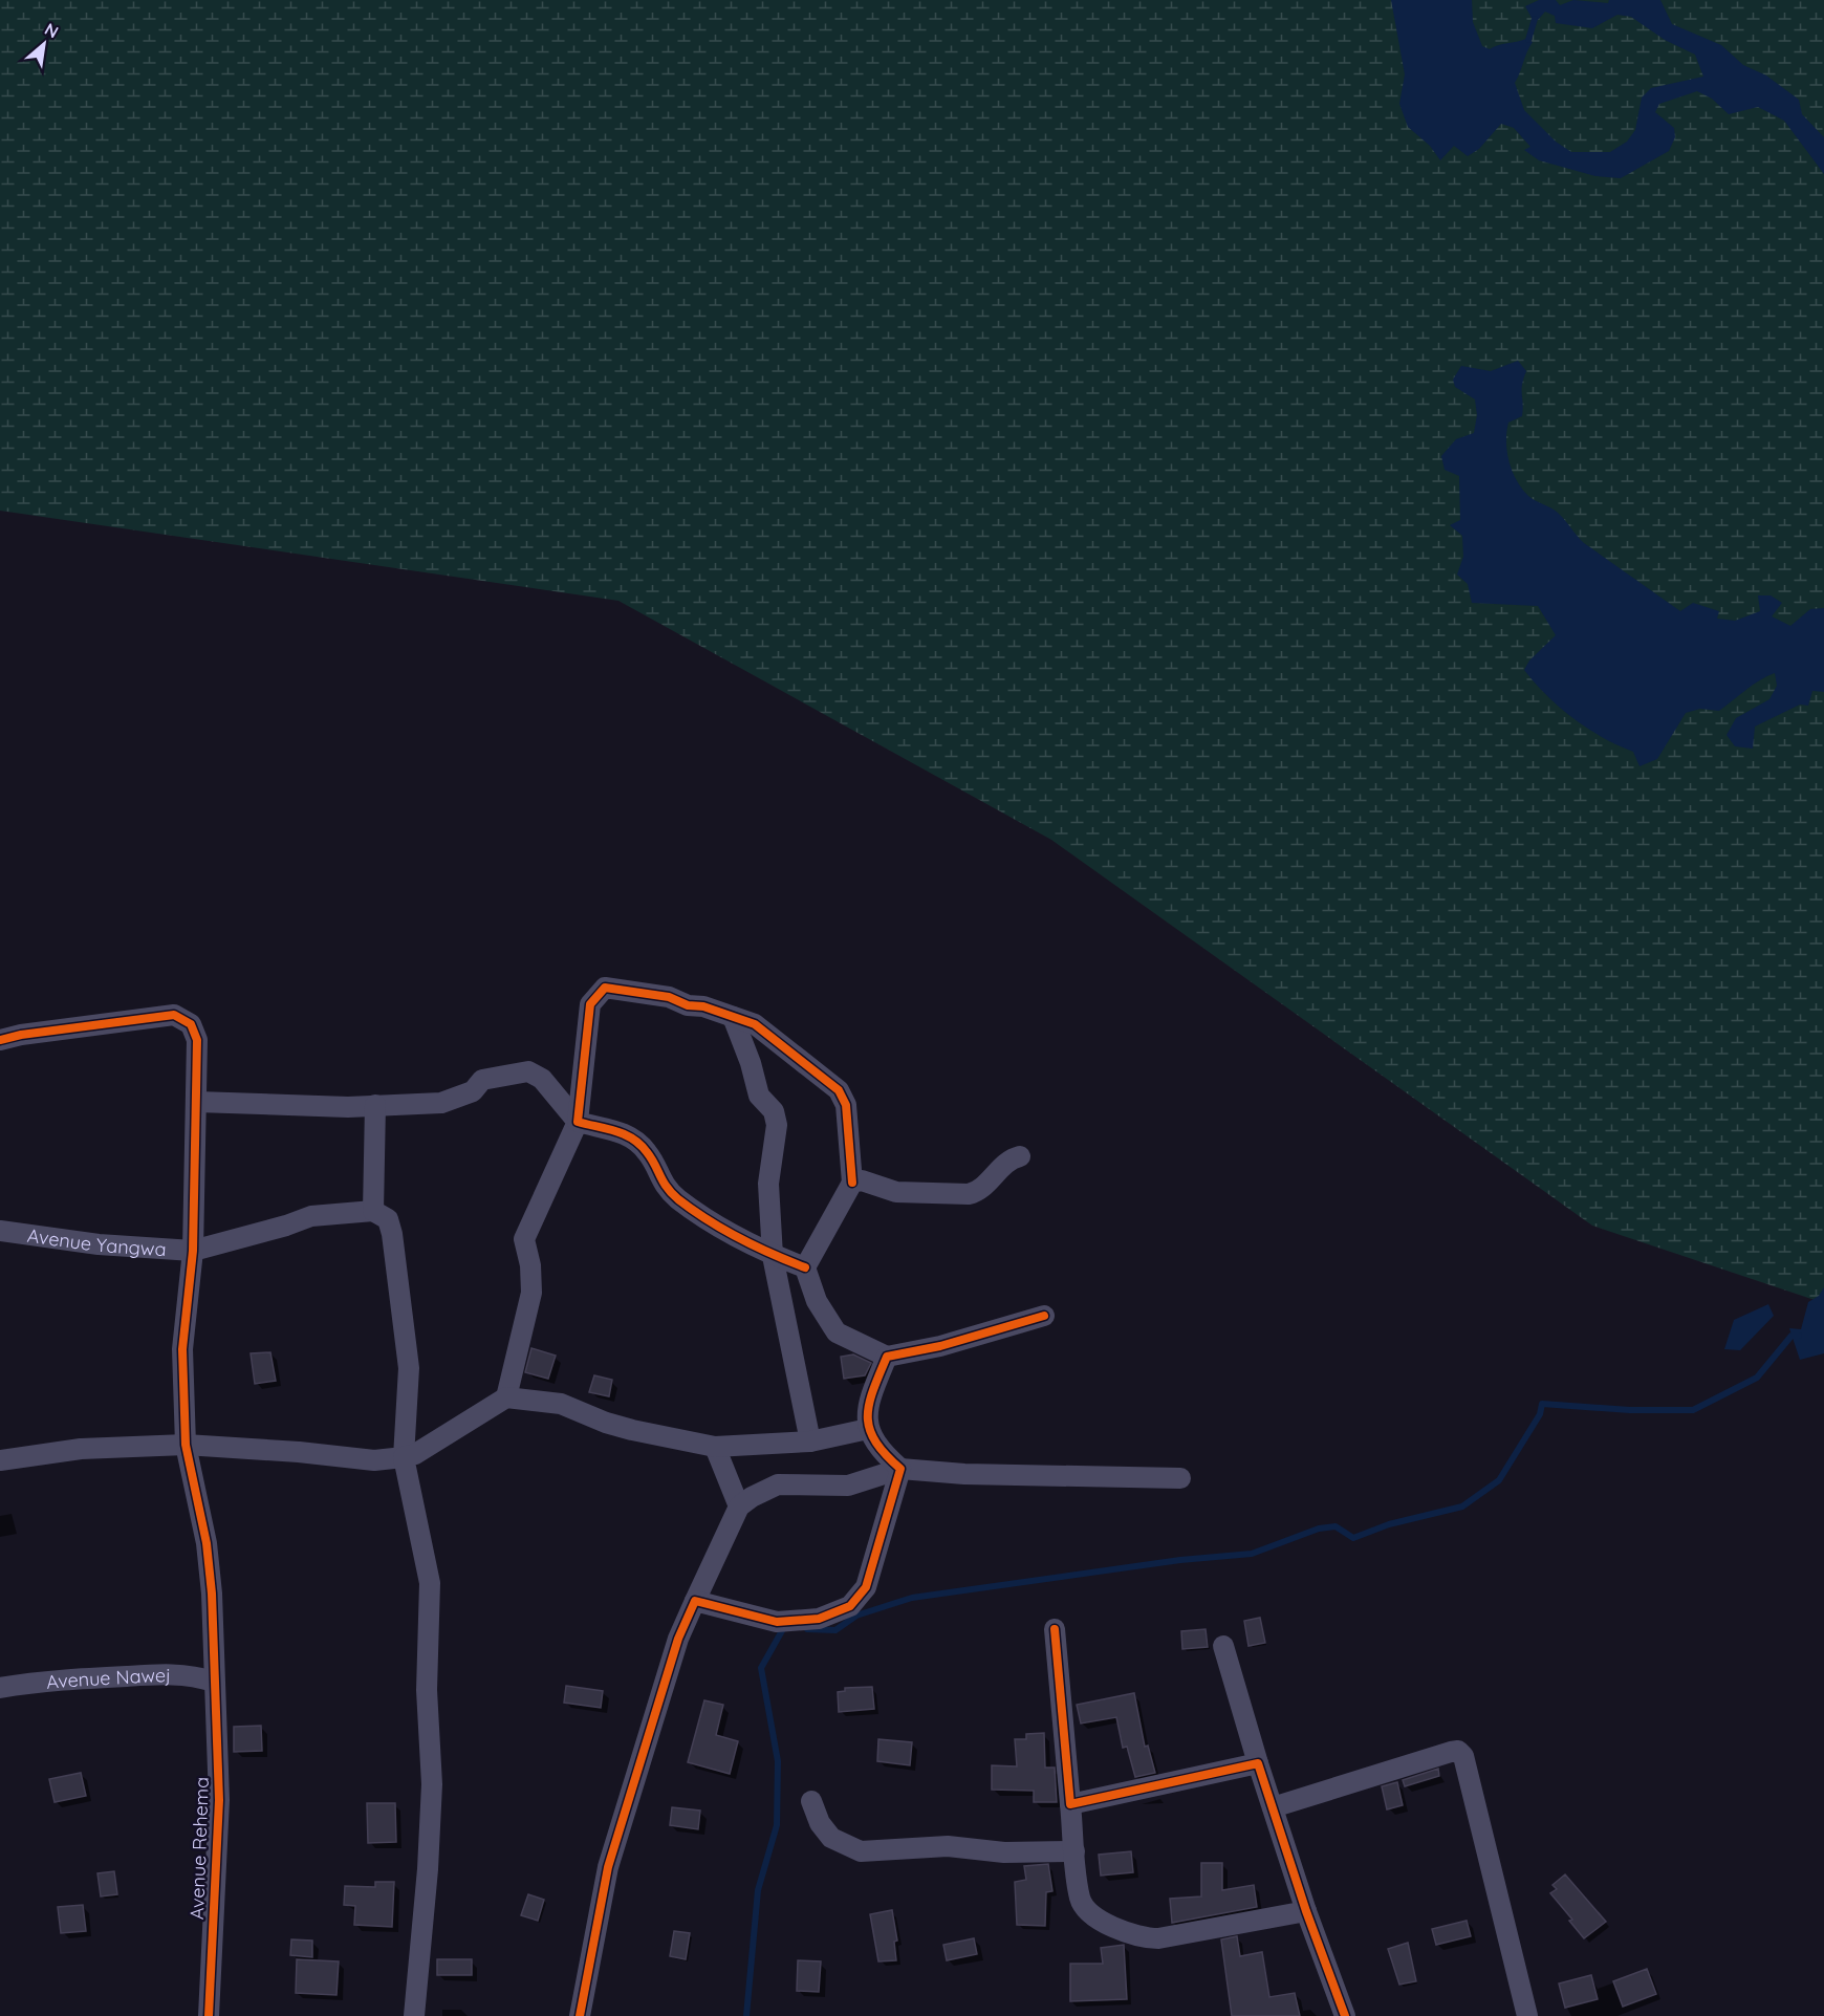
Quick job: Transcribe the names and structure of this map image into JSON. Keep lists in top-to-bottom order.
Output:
{
  "streets": {
    "street": ["Avenue Yangwa", "Avenue Nawej", "Avenue Rehema"]
  },
  "crossings": [
    ["Avenue Yangwa", "Avenue Rehema"],
    ["Avenue Nawej", "Avenue Rehema"]
  ],
  "north": "top right"
}
